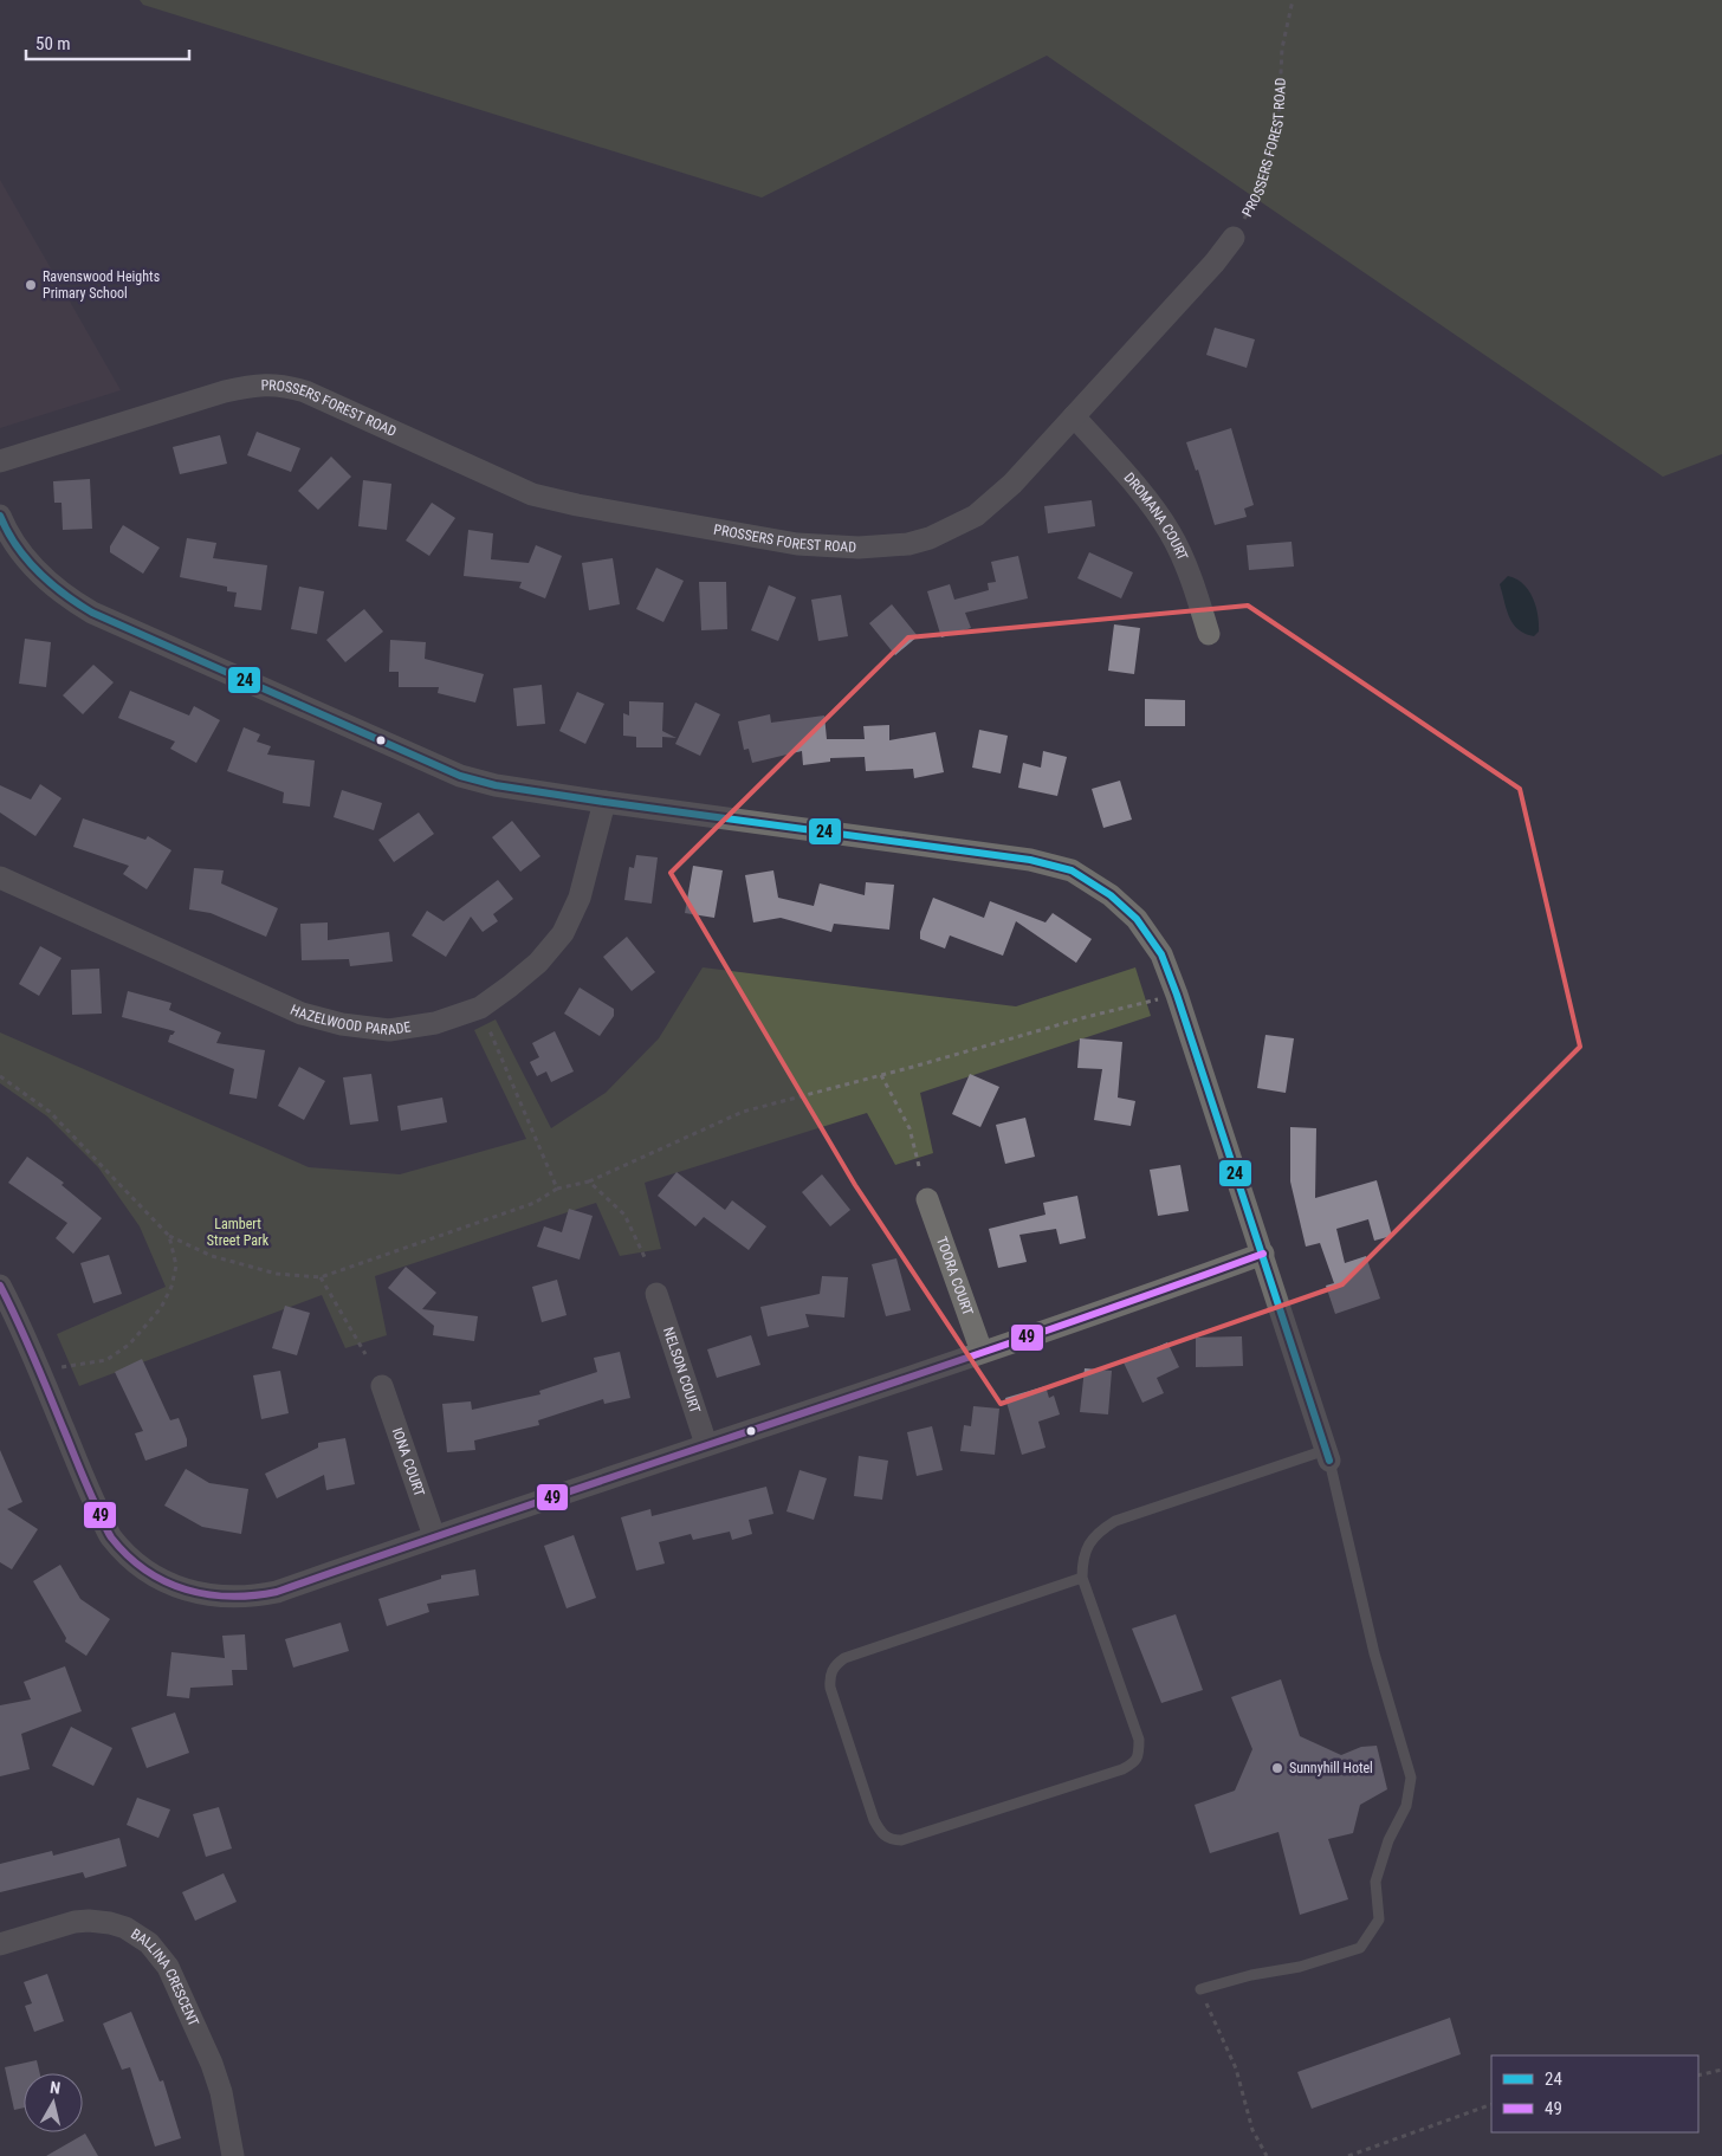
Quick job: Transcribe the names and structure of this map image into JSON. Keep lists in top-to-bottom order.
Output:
{
  "streets": {
    "street": [
      "PROSSERS FOREST ROAD",
      "DROMANA COURT",
      "HAZELWOOD PARADE",
      "TOORA COURT",
      "NELSON COURT",
      "IONA COURT",
      "BALLINA CRESCENT"
    ]
  },
  "crossings": [
    ["PROSSERS FOREST ROAD", "DROMANA COURT"]
  ],
  "parks": ["Lambert Street Park"],
  "places": ["Ravenswood Heights Primary School", "Sunnyhill Hotel"],
  "lines": ["transit line 24", "transit line 49"],
  "legend": ["24", "49"],
  "scale_bar": "50 m",
  "north": "top"
}
